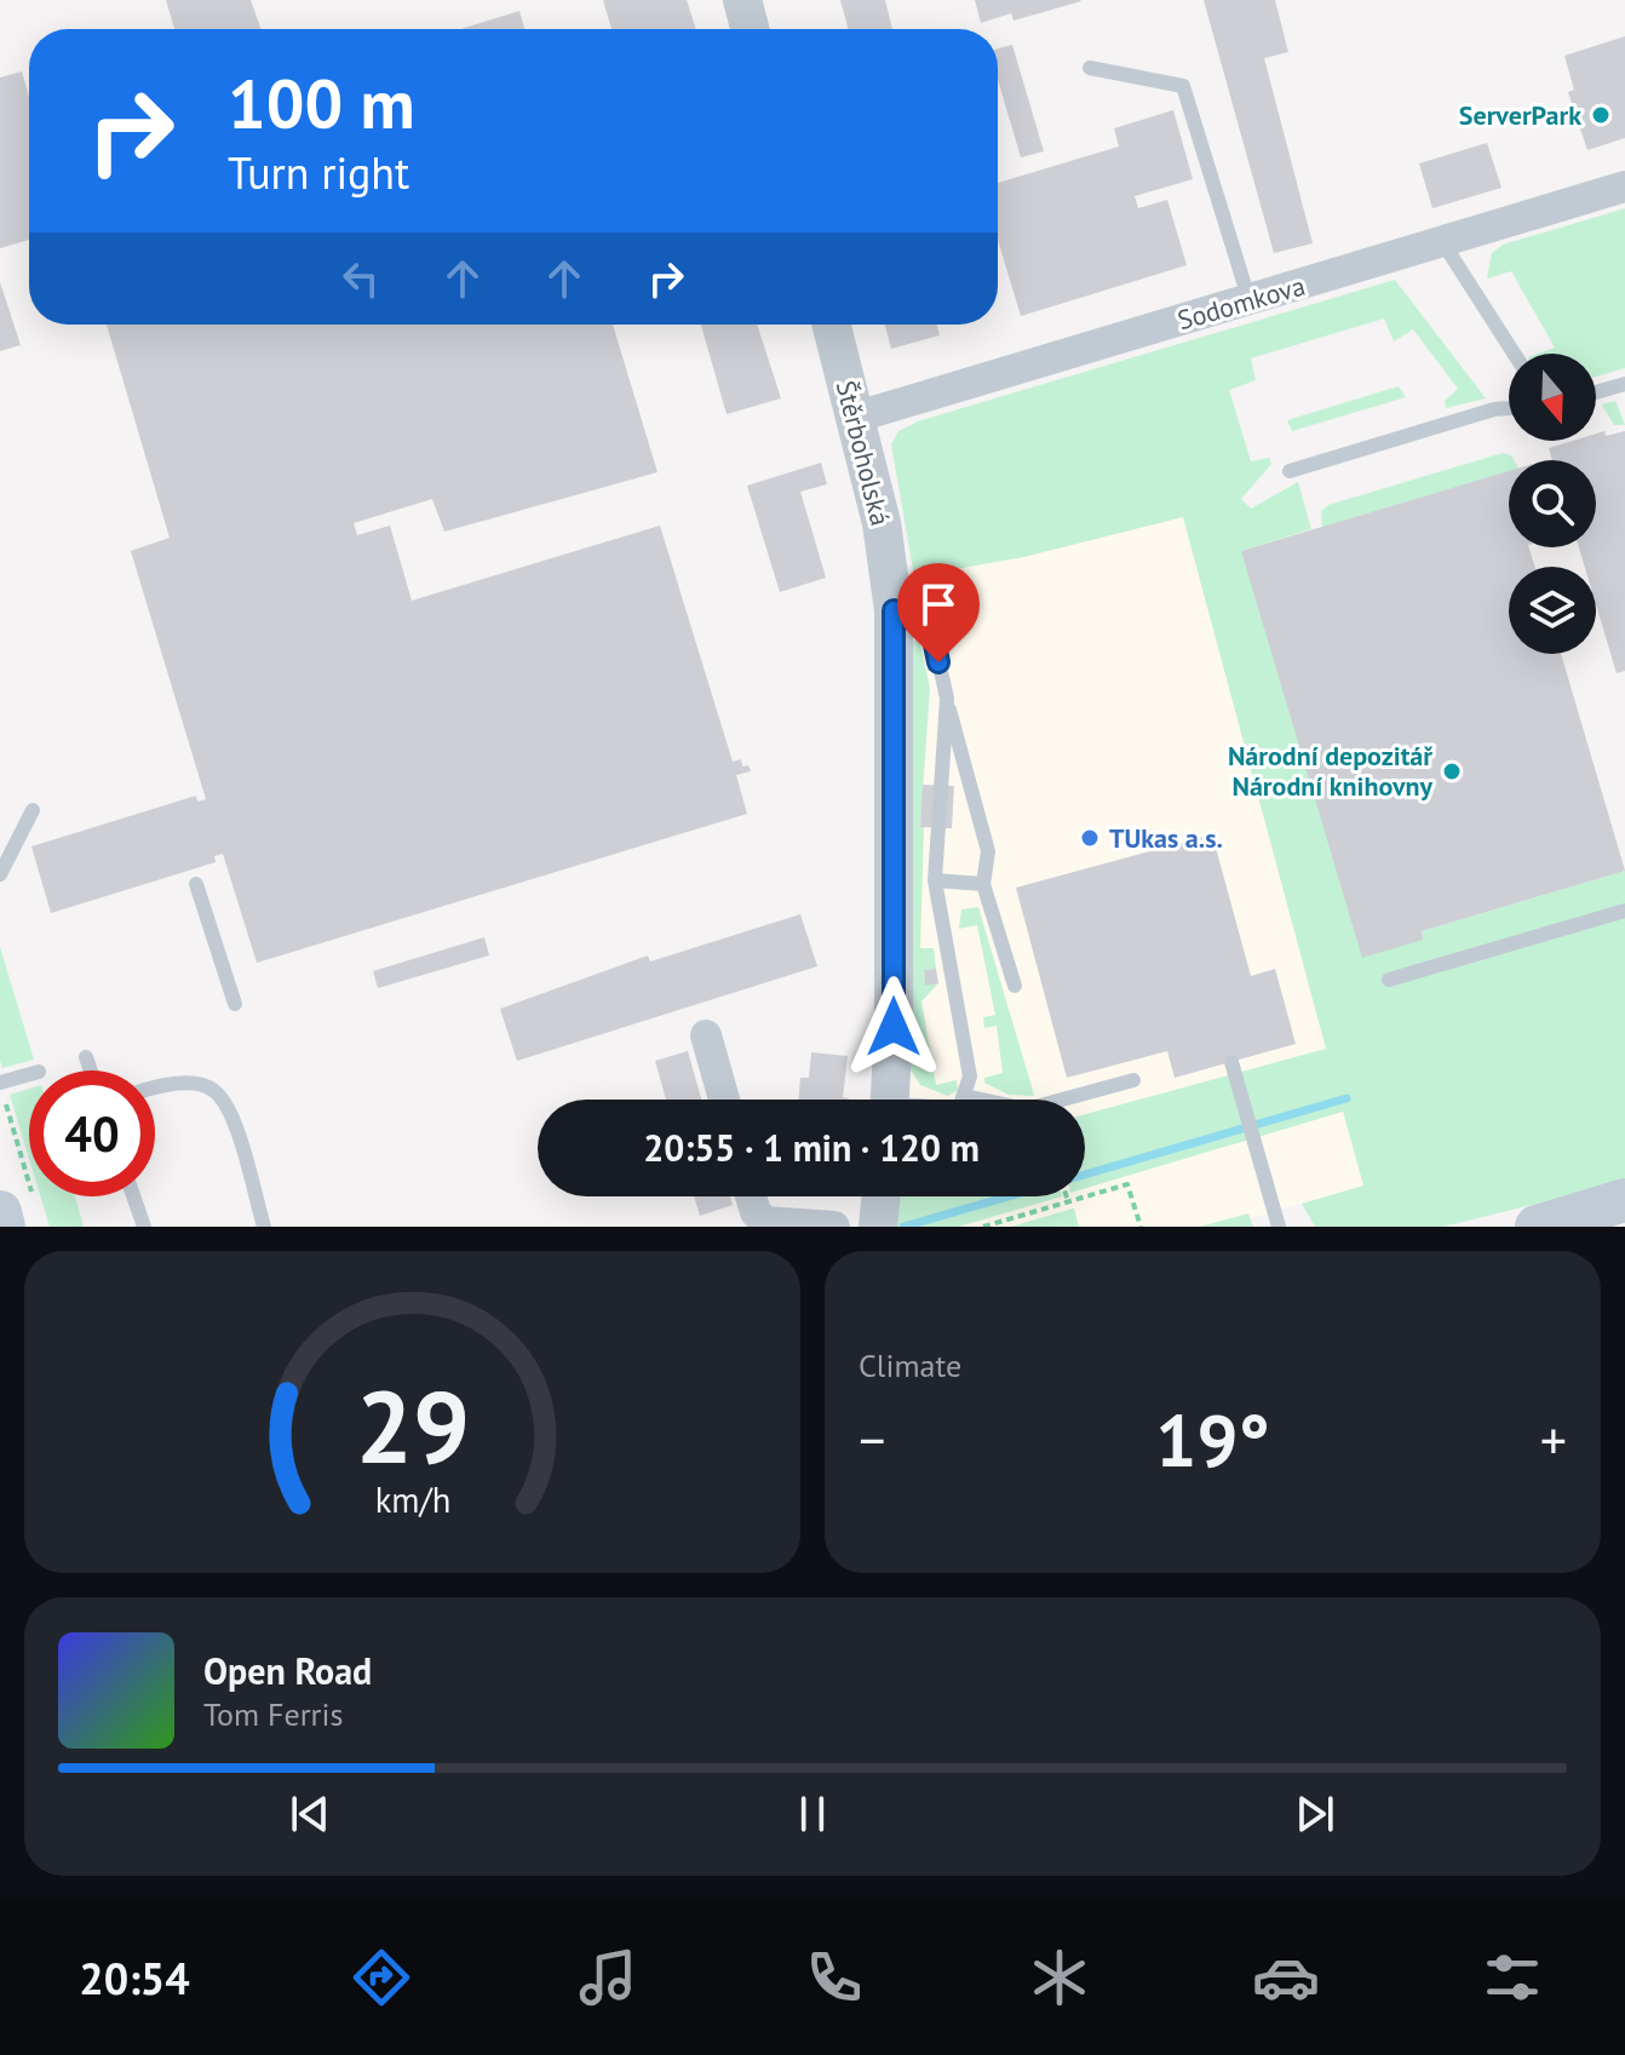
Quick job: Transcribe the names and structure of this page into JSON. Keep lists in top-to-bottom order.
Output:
{
  "streets": {
    "street": ["Sodomkova", "Štěrboholská"]
  },
  "crossings": [
    ["Sodomkova", "Štěrboholská"]
  ],
  "places": ["ServerPark", "Národní depozitář Národní knihovny", "TUkas a.s."],
  "north": "bottom",
  "page": {
    "turn": ["100 m", "Turn right"],
    "limit": "40",
    "trip": "20:55 · 1 min · 120 m",
    "tile": "Climate",
    "heat": ["−", "19°", "+"],
    "song": ["Open Road", "Tom Ferris"],
    "tabs": "20:54",
    "gauge": ["29", "km/h"]
  }
}
